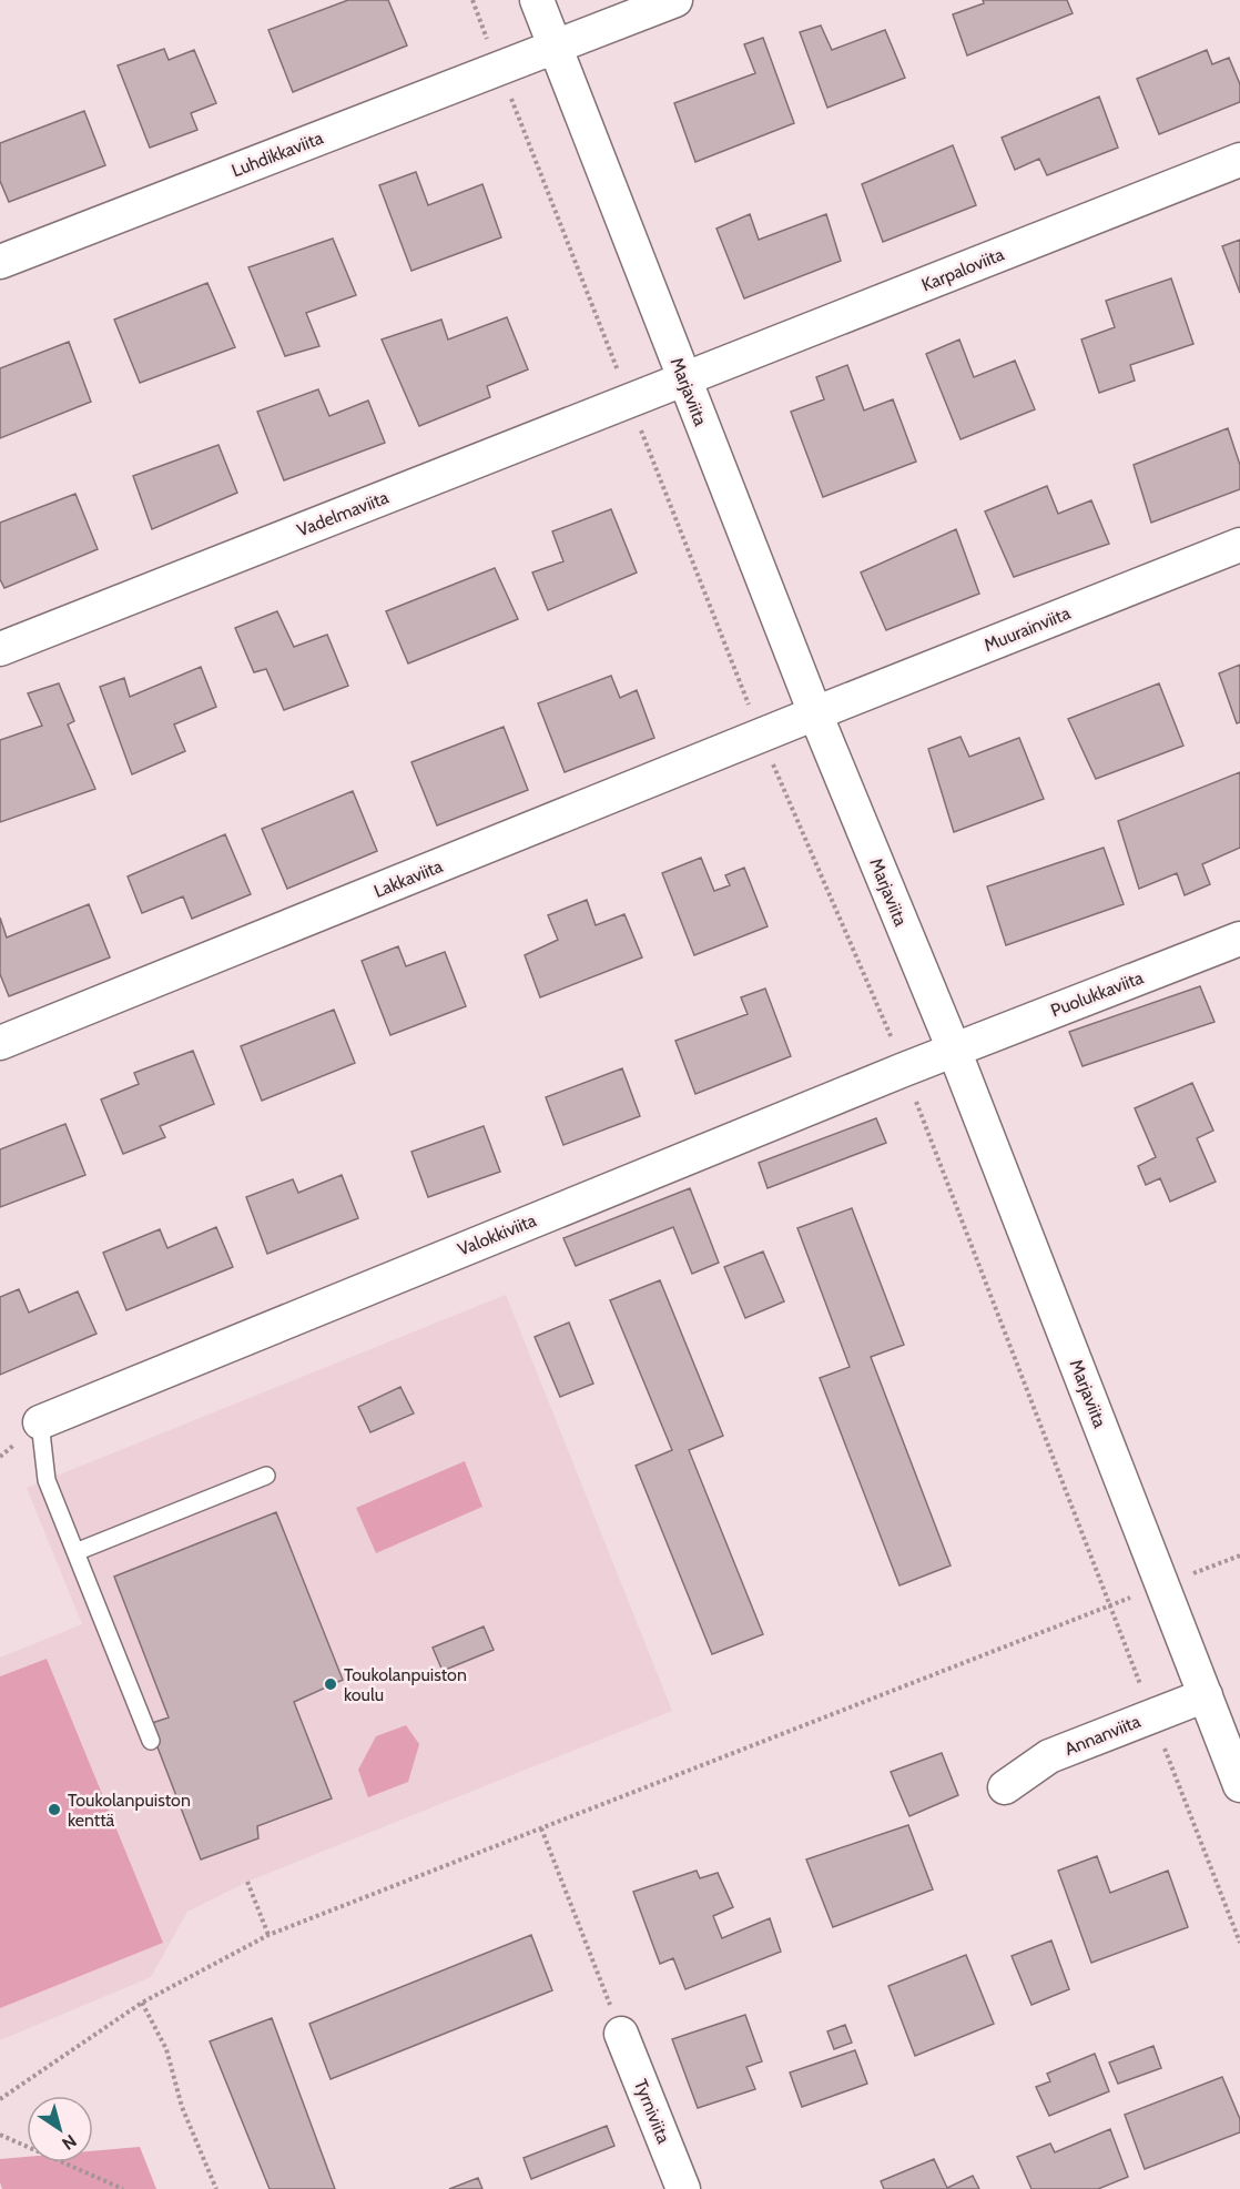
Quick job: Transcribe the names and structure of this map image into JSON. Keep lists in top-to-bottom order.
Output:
{
  "streets": {
    "street": [
      "Luhdikkaviita",
      "Karpaloviita",
      "Marjaviita",
      "Vadelmaviita",
      "Muurainviita",
      "Lakkaviita",
      "Puolukkaviita",
      "Valokkiviita",
      "Annanviita",
      "Tyrniviita"
    ]
  },
  "crossings": [
    ["Luhdikkaviita", "Marjaviita"],
    ["Karpaloviita", "Marjaviita"],
    ["Karpaloviita", "Vadelmaviita"],
    ["Marjaviita", "Vadelmaviita"],
    ["Marjaviita", "Muurainviita"],
    ["Marjaviita", "Lakkaviita"],
    ["Marjaviita", "Puolukkaviita"],
    ["Marjaviita", "Valokkiviita"],
    ["Marjaviita", "Annanviita"],
    ["Muurainviita", "Lakkaviita"],
    ["Puolukkaviita", "Valokkiviita"]
  ],
  "places": ["Toukolanpuiston koulu", "Toukolanpuiston kenttä"],
  "north": "bottom right"
}
